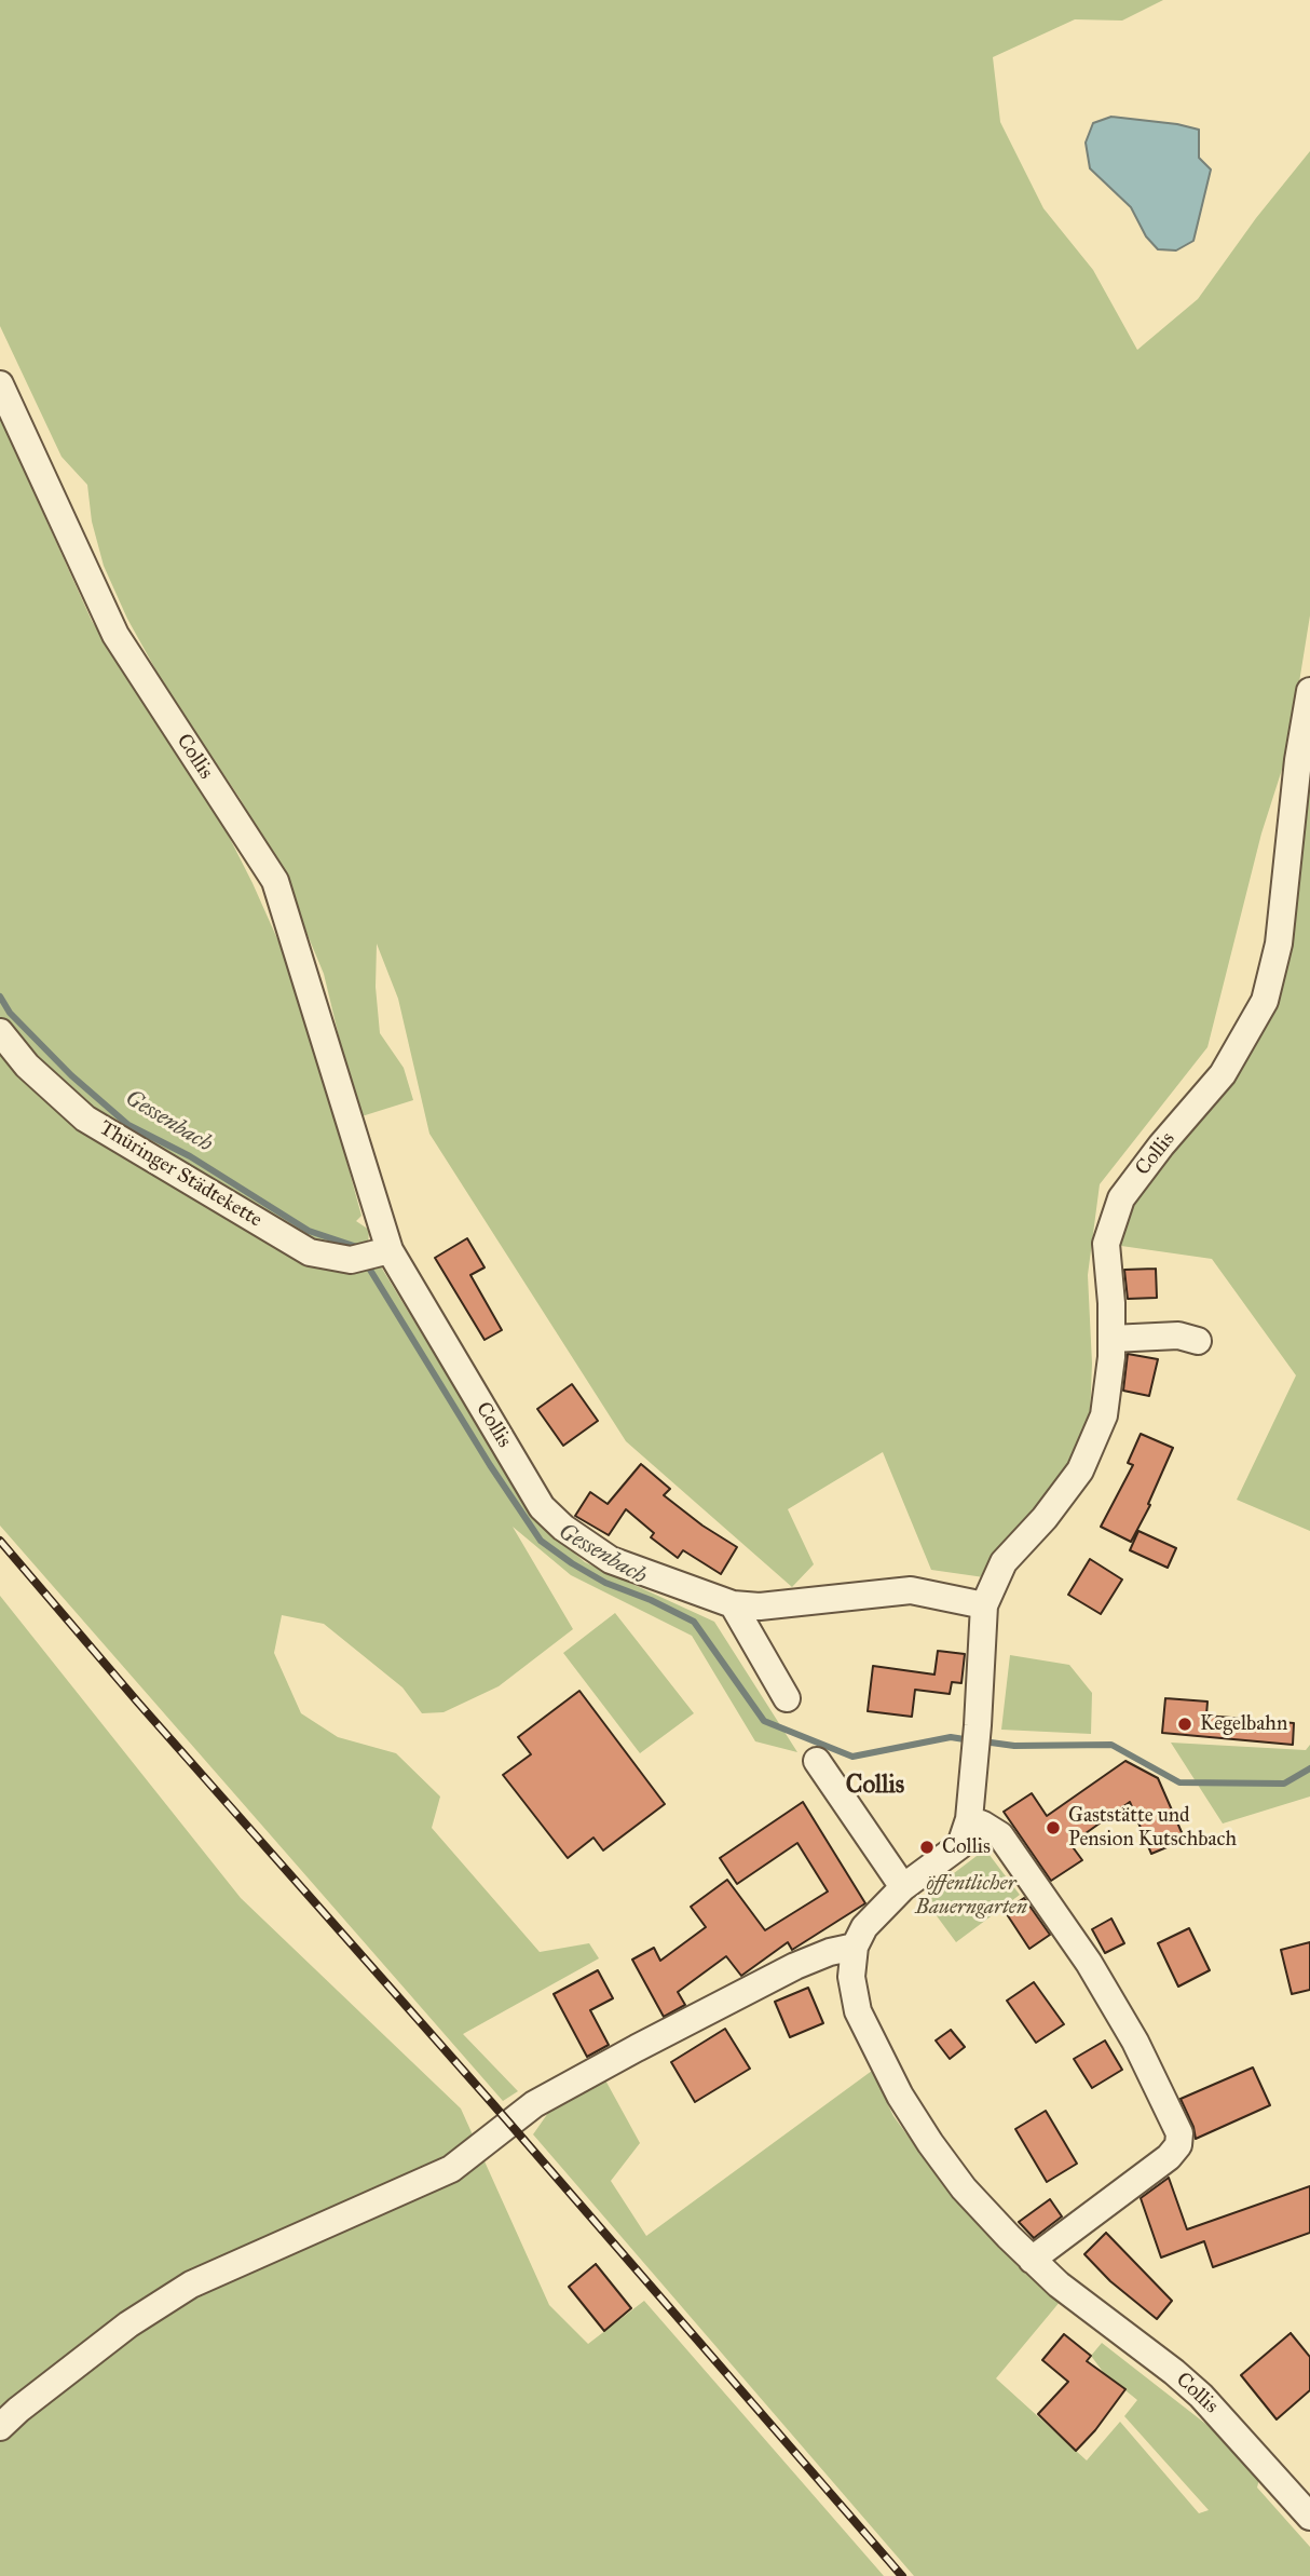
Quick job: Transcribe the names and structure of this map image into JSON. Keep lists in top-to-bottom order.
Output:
{
  "streets": {
    "street": ["Collis", "Thüringer Städtekette"]
  },
  "crossings": [
    ["Collis", "Thüringer Städtekette"]
  ],
  "districts": ["Collis"],
  "water": ["Gessenbach"],
  "parks": ["öffentlicher Bauerngarten"],
  "places": ["Kegelbahn", "Gaststätte und Pension Kutschbach", "Collis"]
}
